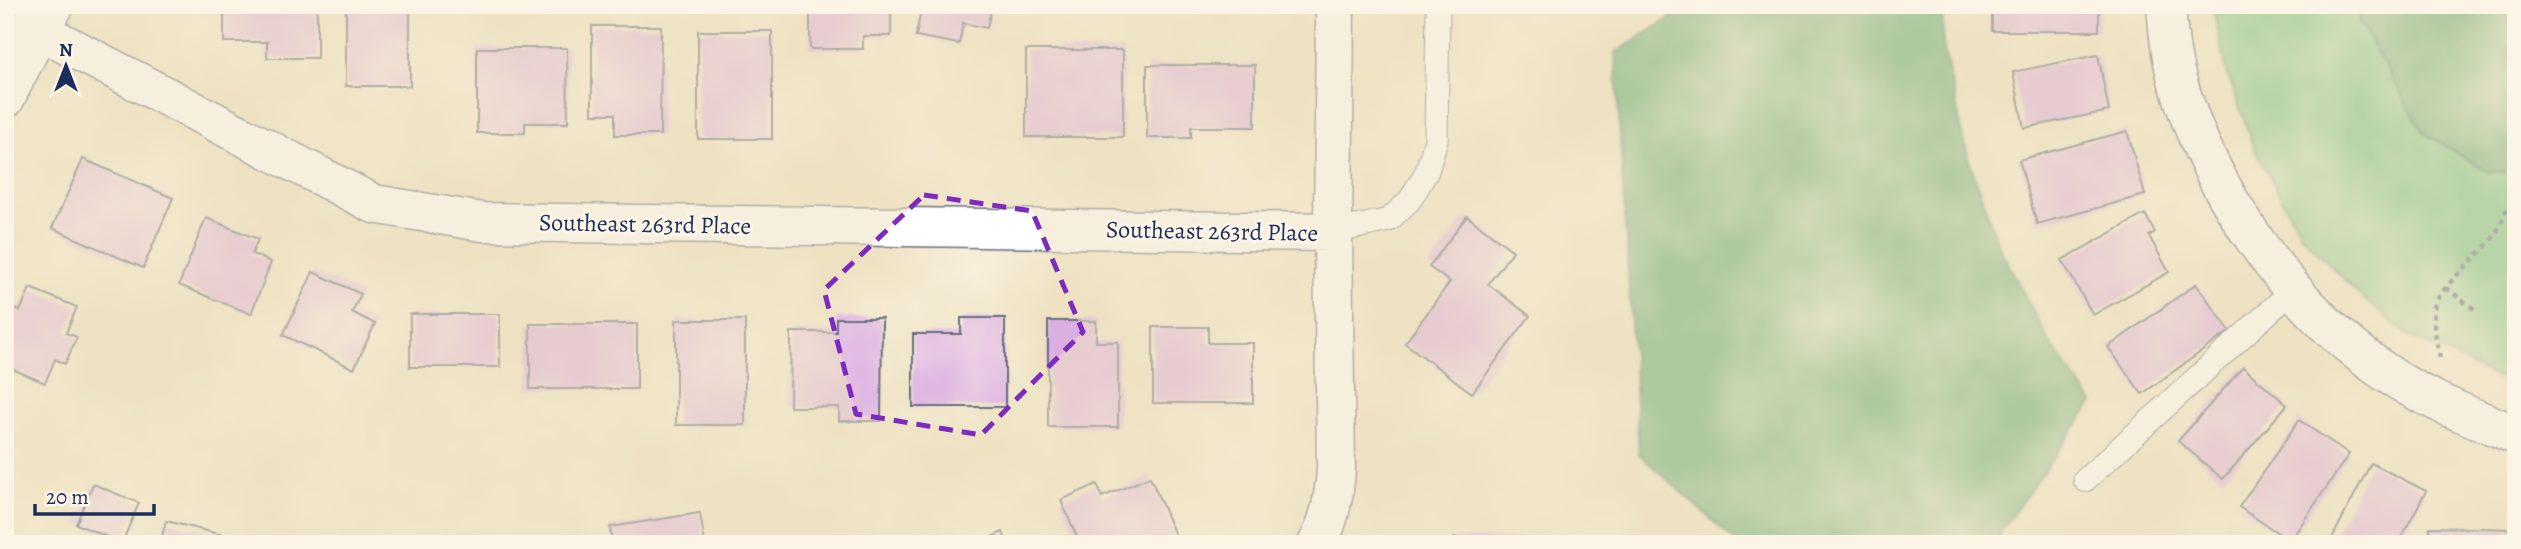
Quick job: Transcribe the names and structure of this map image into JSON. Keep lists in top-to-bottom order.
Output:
{
  "streets": {
    "street": ["Southeast 263rd Place"]
  },
  "scale_bar": "20 m",
  "north": "top"
}
